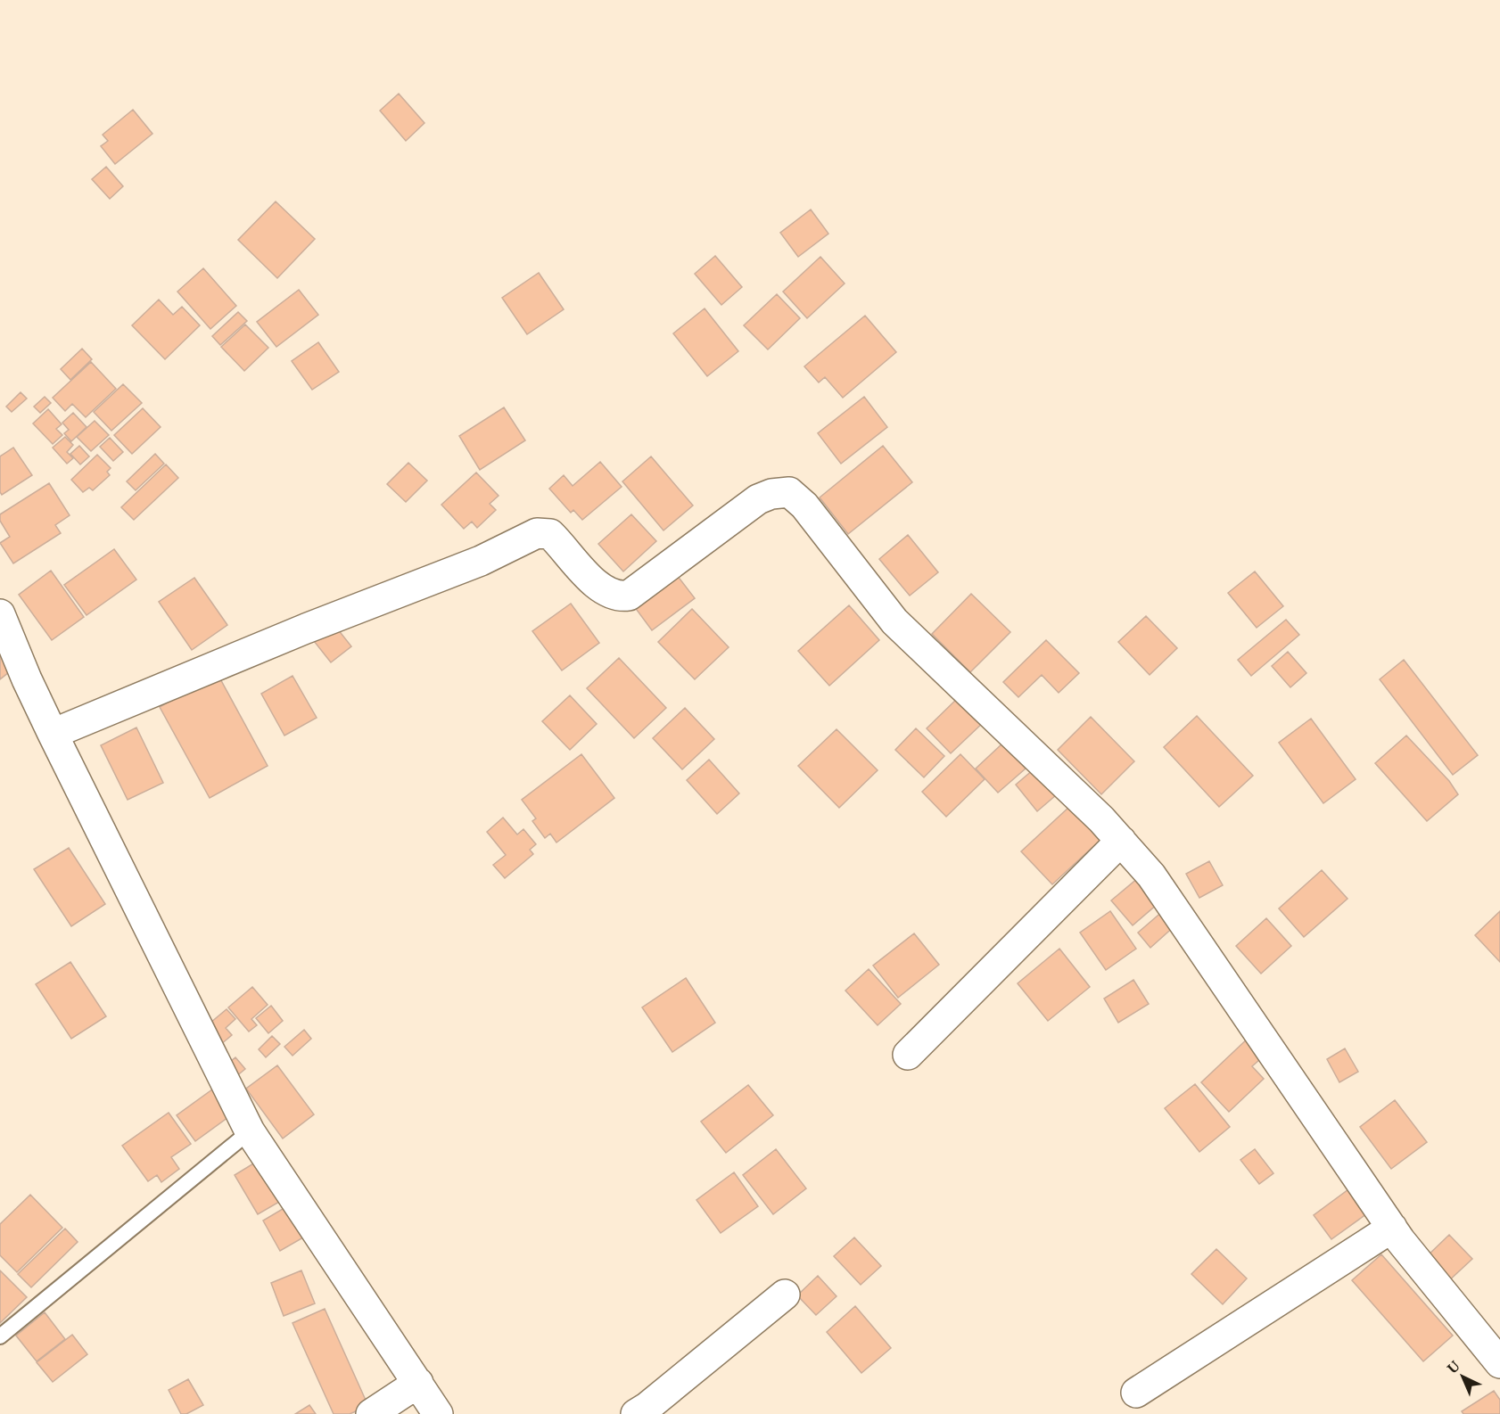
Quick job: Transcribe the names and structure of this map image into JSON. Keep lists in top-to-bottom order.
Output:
{
  "north": "top left"
}
